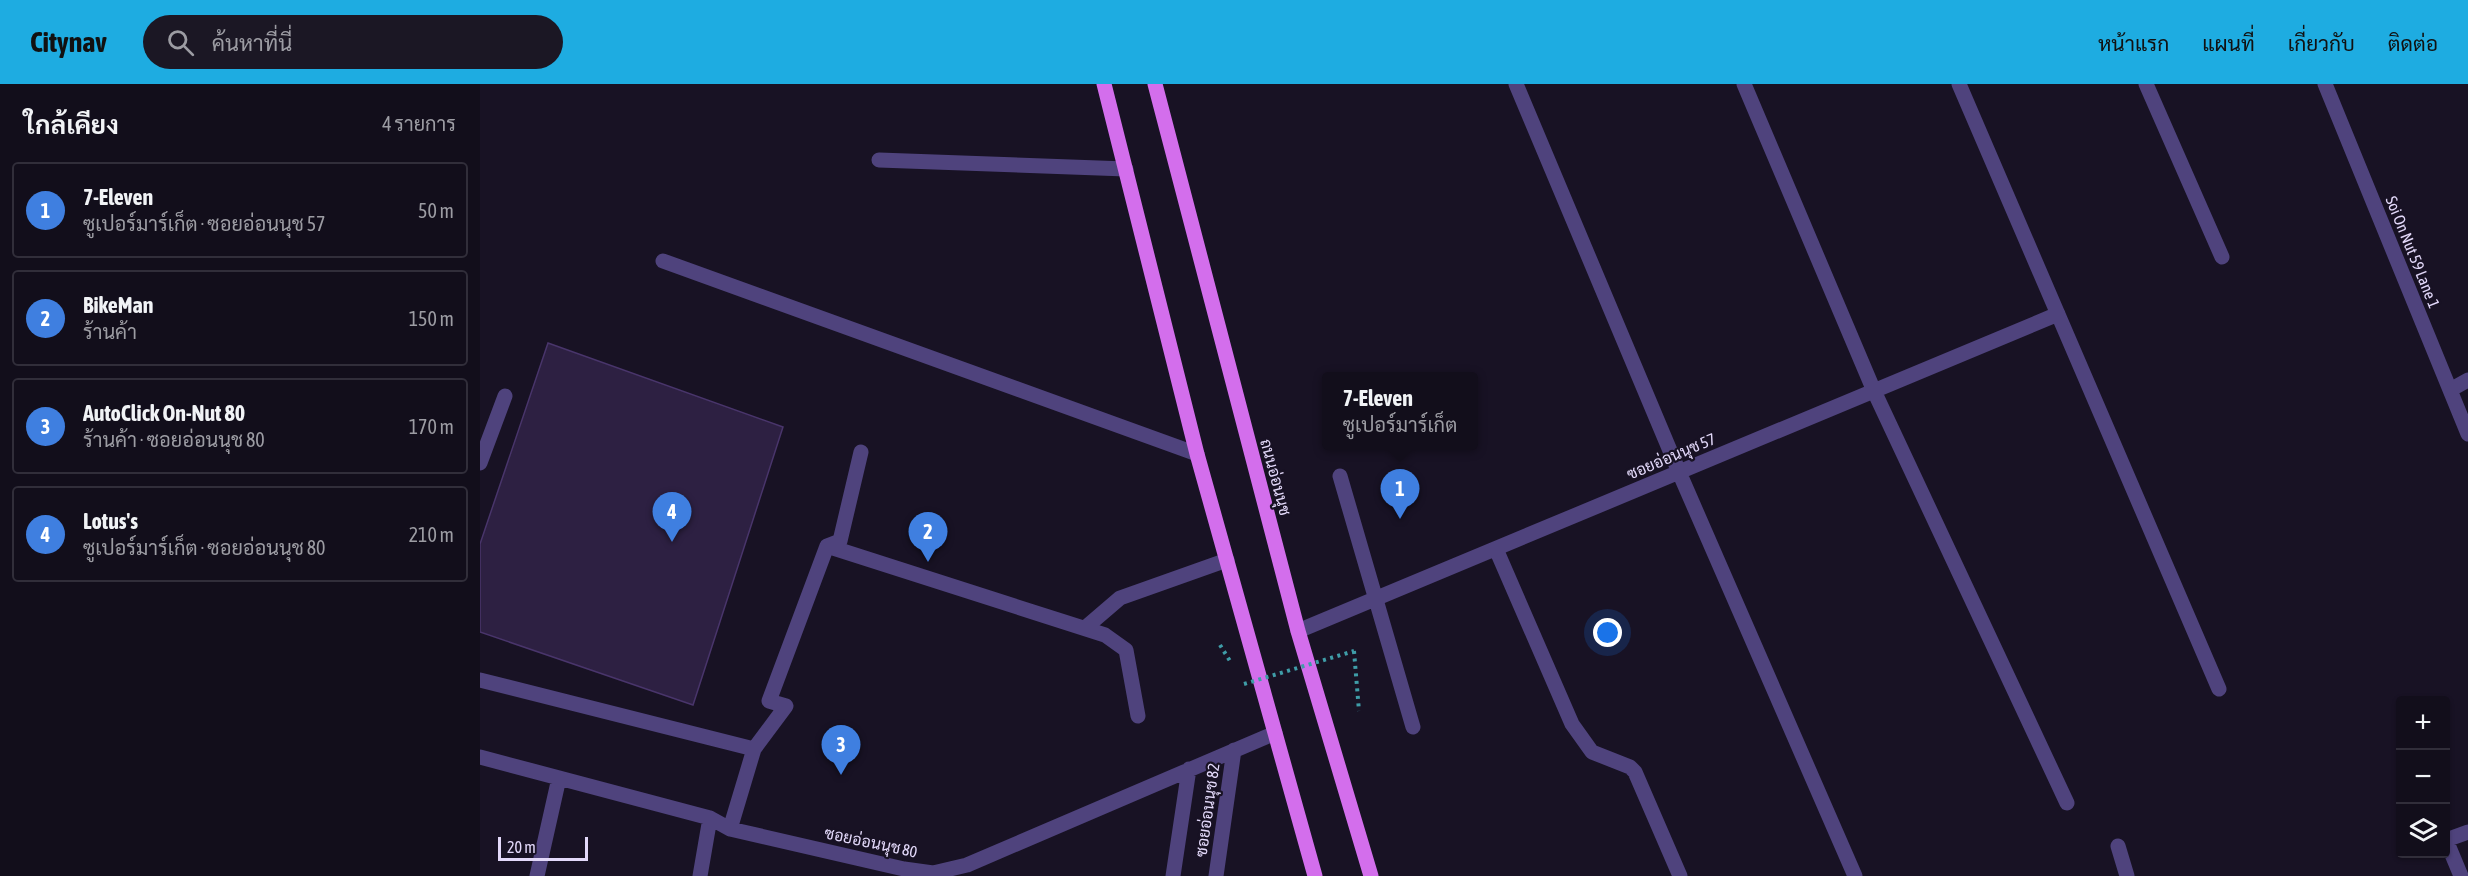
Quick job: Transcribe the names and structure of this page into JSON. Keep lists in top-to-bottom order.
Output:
{
  "streets": {
    "main road": ["ถนนอ่อนนุช"],
    "street": [
      "Soi On Nut 59 Lane 1",
      "ซอยอ่อนนุช 57",
      "ซอยอ่อนนุช 82",
      "ซอยอ่อนนุช 80"
    ]
  },
  "crossings": [
    ["ซอยอ่อนนุช 57", "ถนนอ่อนนุช"],
    ["ซอยอ่อนนุช 82", "ซอยอ่อนนุช 80"]
  ],
  "scale_bar": "20 m",
  "page": {
    "header": "Citynav",
    "search": "ค้นหาที่นี่",
    "nav": [
      "หน้าแรก",
      "แผนที่",
      "เกี่ยวกับ",
      "ติดต่อ"
    ],
    "heading": ["ใกล้เคียง", "4 รายการ"],
    "list": [
      {
        "mark": "1",
        "name": "7-Eleven",
        "note": "ซูเปอร์มาร์เก็ต · ซอยอ่อนนุช 57",
        "value": "50 m"
      },
      {
        "mark": "2",
        "name": "BikeMan",
        "note": "ร้านค้า",
        "value": "150 m"
      },
      {
        "mark": "3",
        "name": "AutoClick On-Nut 80",
        "note": "ร้านค้า · ซอยอ่อนนุช 80",
        "value": "170 m"
      },
      {
        "mark": "4",
        "name": "Lotus's",
        "note": "ซูเปอร์มาร์เก็ต · ซอยอ่อนนุช 80",
        "value": "210 m"
      }
    ],
    "popup": ["7-Eleven", "ซูเปอร์มาร์เก็ต"],
    "pins": [
      "1",
      "4",
      "2",
      "3"
    ],
    "map_buttons": ["+", "−"],
    "scale": "20 m"
  }
}
